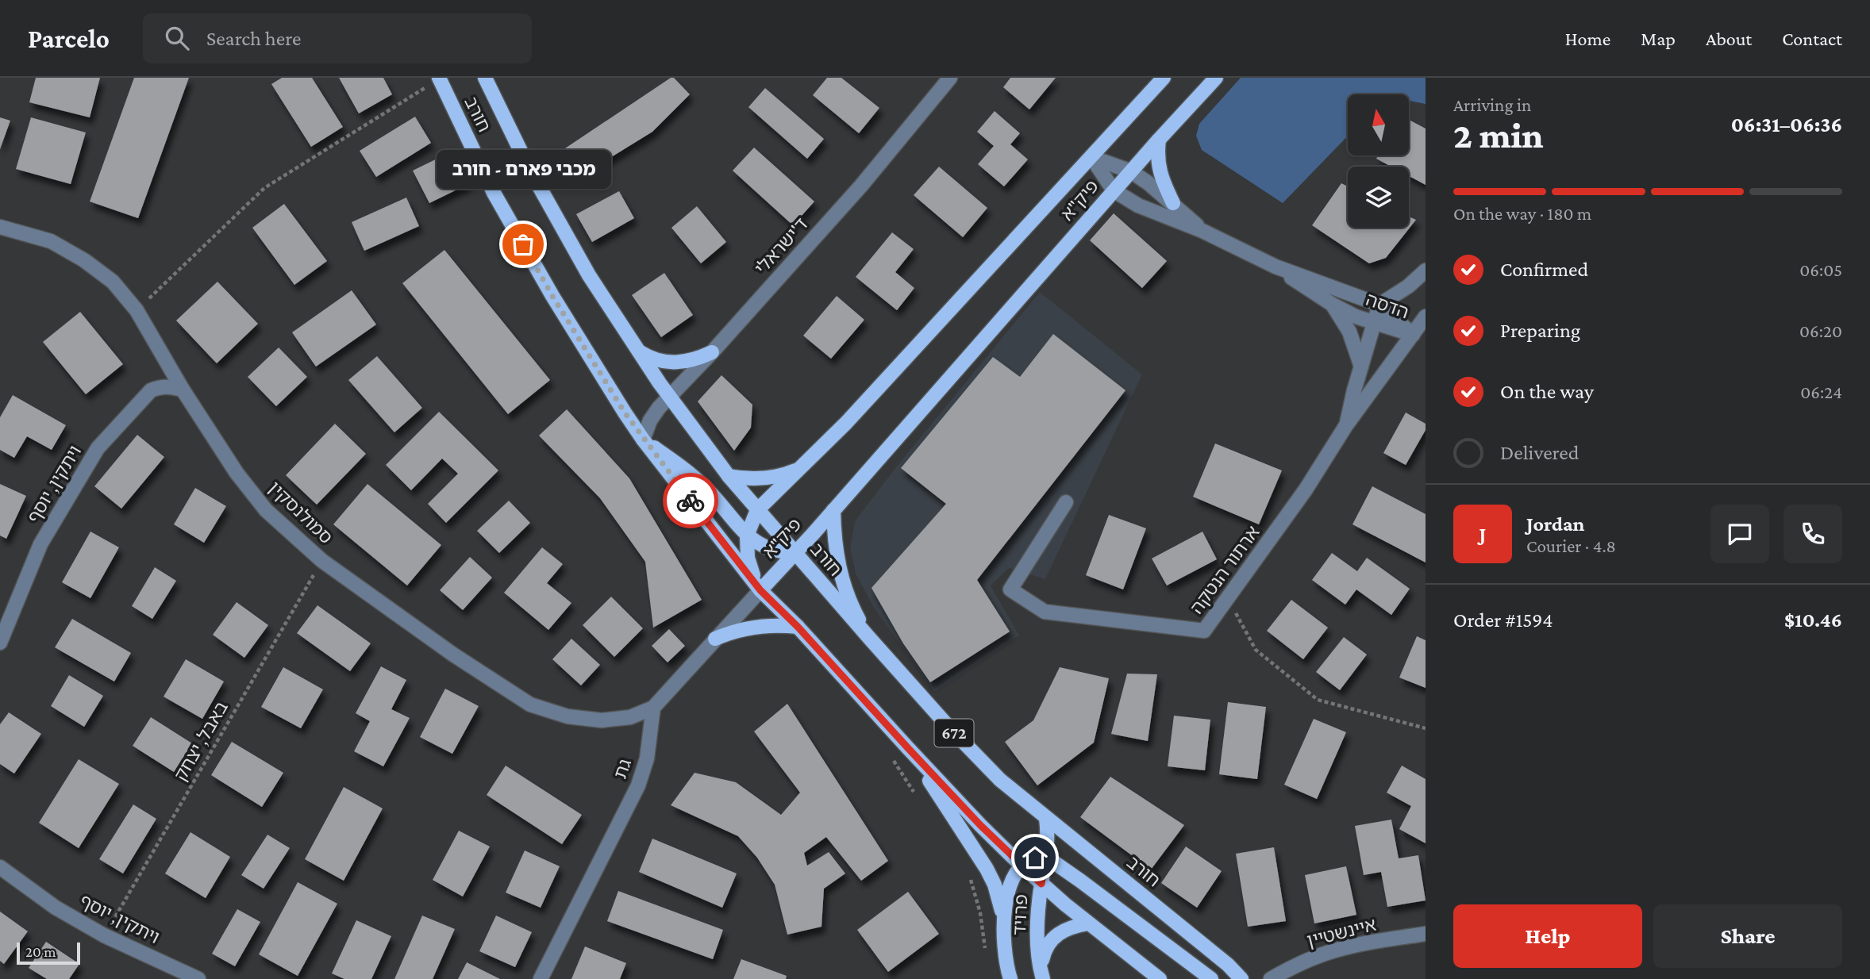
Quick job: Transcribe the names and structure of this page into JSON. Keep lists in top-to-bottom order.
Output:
{
  "streets": {
    "main road": [
      "חורב",
      "פיק\"א",
      "672",
      "פרויד"
    ],
    "street": [
      "ד'ישראלי",
      "הדסה",
      "ויתקין, יוסף",
      "סמולנסקין",
      "ארתור הנטקה",
      "גת",
      "איינשטיין"
    ],
    "path": ["באבל, יצחק"]
  },
  "crossings": [
    ["חורב", "פיק\"א"],
    ["חורב", "ד'ישראלי"],
    ["חורב", "פרויד"],
    ["פיק\"א", "הדסה"],
    ["הדסה", "ארתור הנטקה"],
    ["ויתקין, יוסף", "סמולנסקין"],
    ["ויתקין, יוסף", "באבל, יצחק"],
    ["סמולנסקין", "באבל, יצחק"],
    ["סמולנסקין", "גת"]
  ],
  "places": ["מכבי פארם - חורב"],
  "scale_bar": "20 m",
  "north": "top",
  "page": {
    "header": "Parcelo",
    "search": "Search here",
    "nav": [
      "Home",
      "Map",
      "About",
      "Contact"
    ],
    "heading": ["2 min", "Arriving in", "06:31–06:36"],
    "panel": [
      "Jordan",
      "Courier · 4.8",
      "Order #1594",
      "$10.46"
    ],
    "bubble": "מכבי פארם - חורב",
    "bar": "On the way · 180 m",
    "list": [
      ["Confirmed", "06:05"],
      ["Preparing", "06:20"],
      ["On the way", "06:24"],
      "Delivered"
    ],
    "round": "J",
    "buttons": ["Help", "Share"],
    "scale": "20 m"
  }
}
